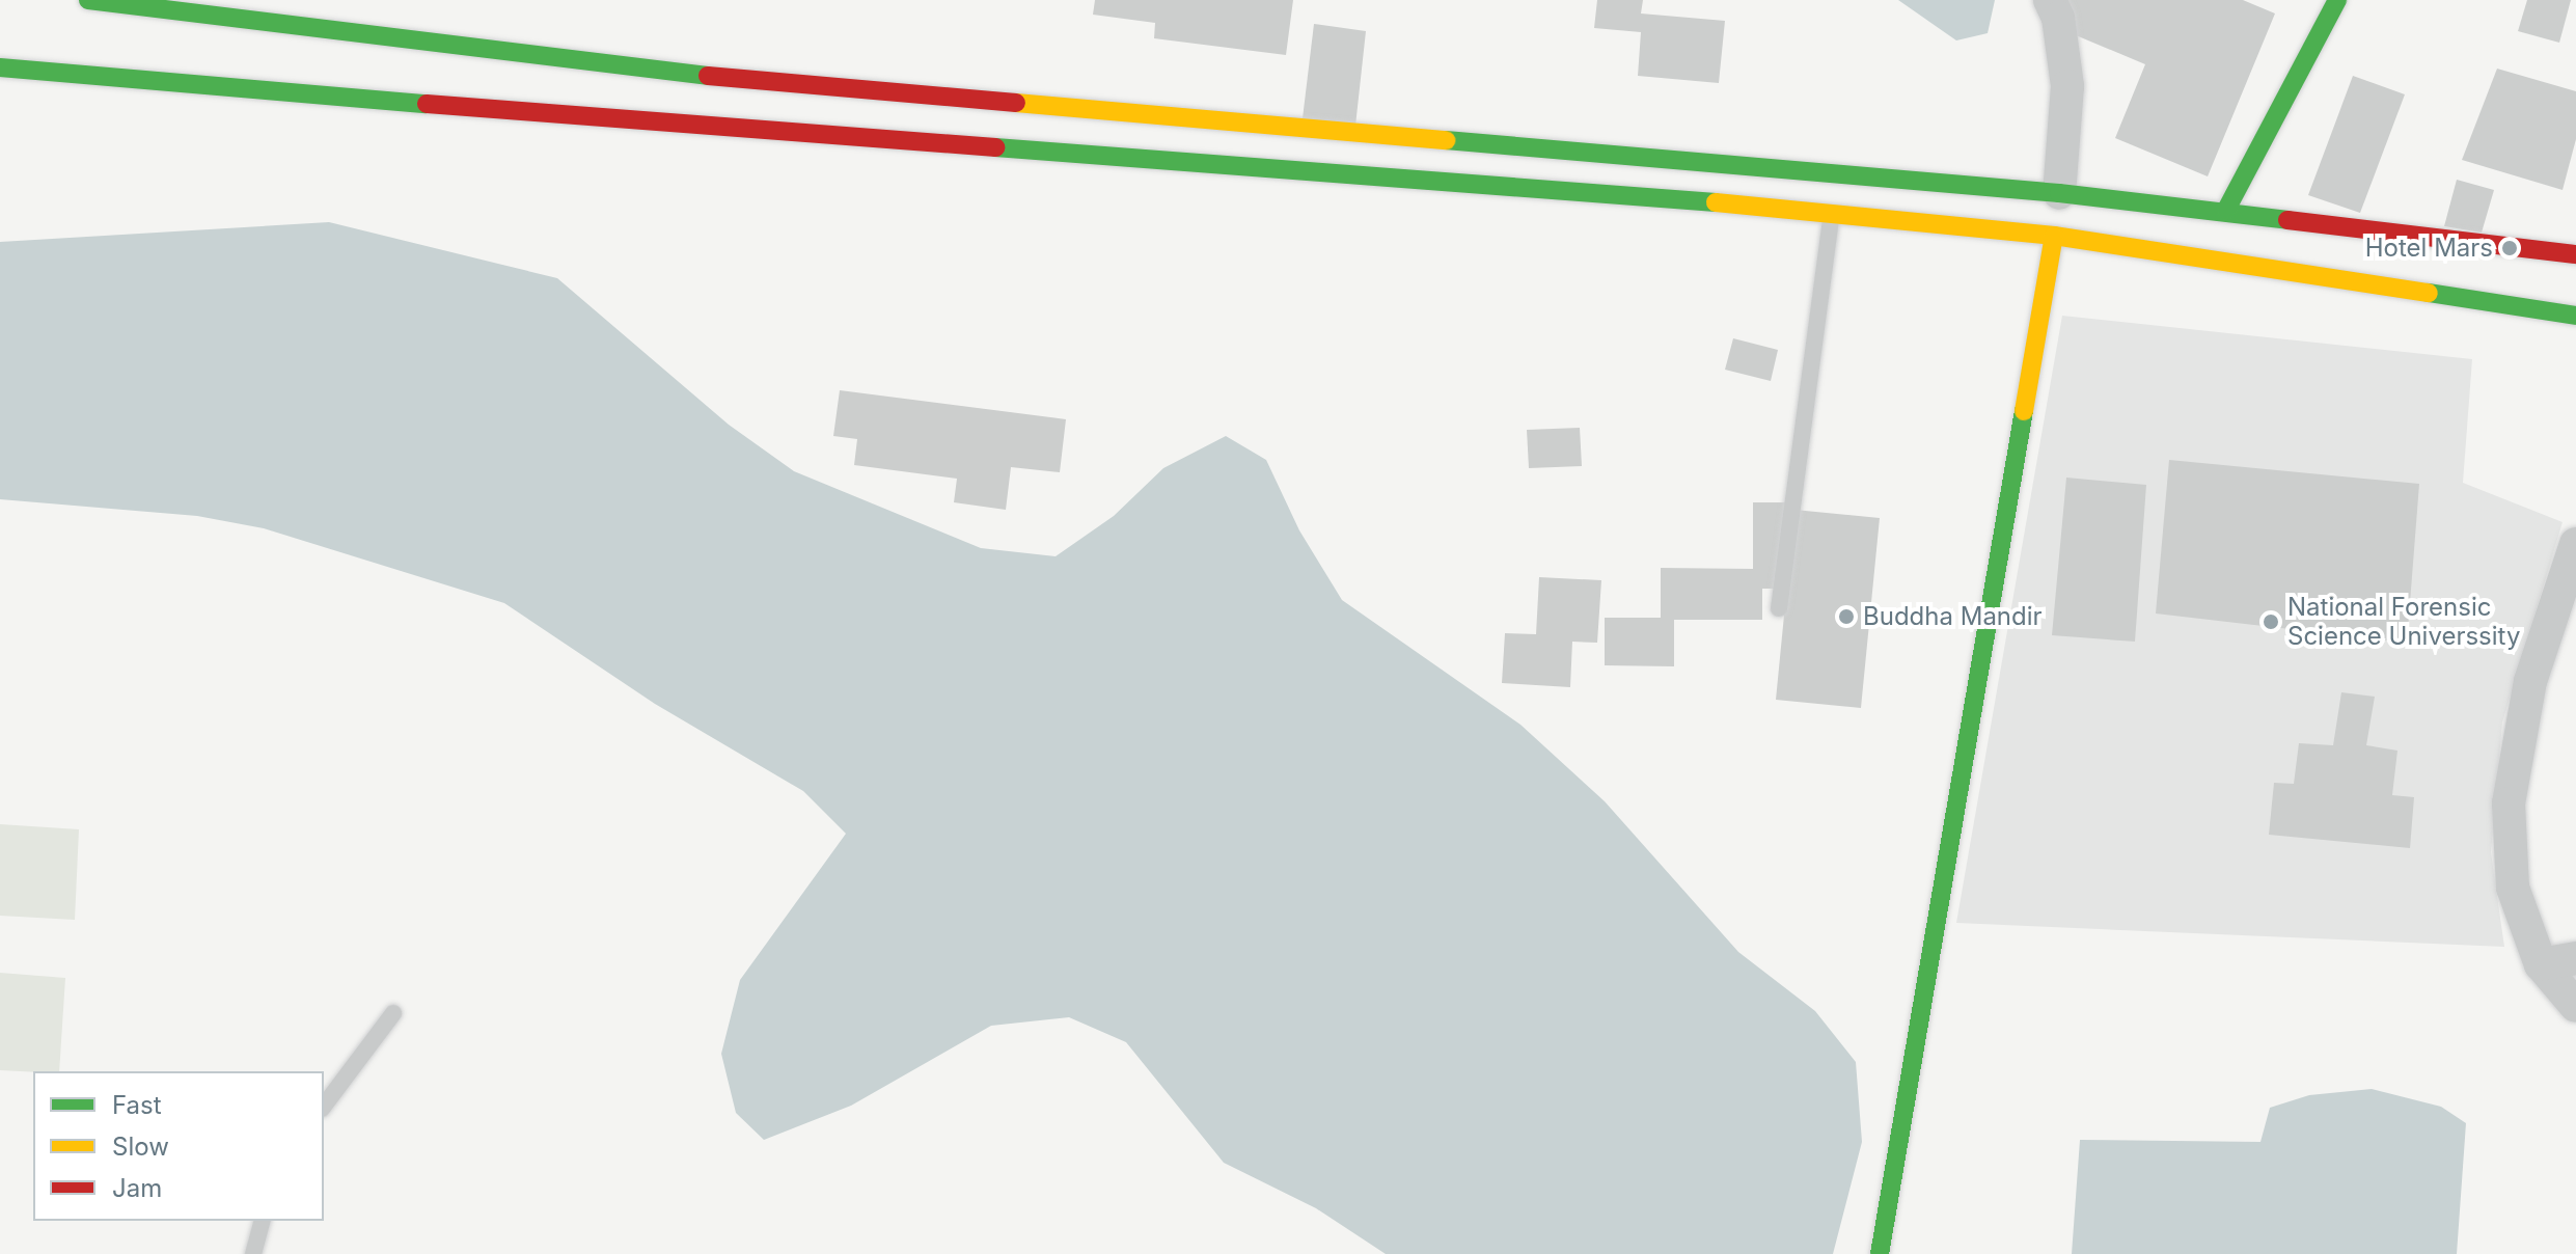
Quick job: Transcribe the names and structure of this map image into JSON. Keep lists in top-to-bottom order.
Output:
{
  "places": ["Hotel Mars", "Buddha Mandir", "National Forensic Science Universsity"],
  "legend": ["Fast", "Slow", "Jam"]
}
